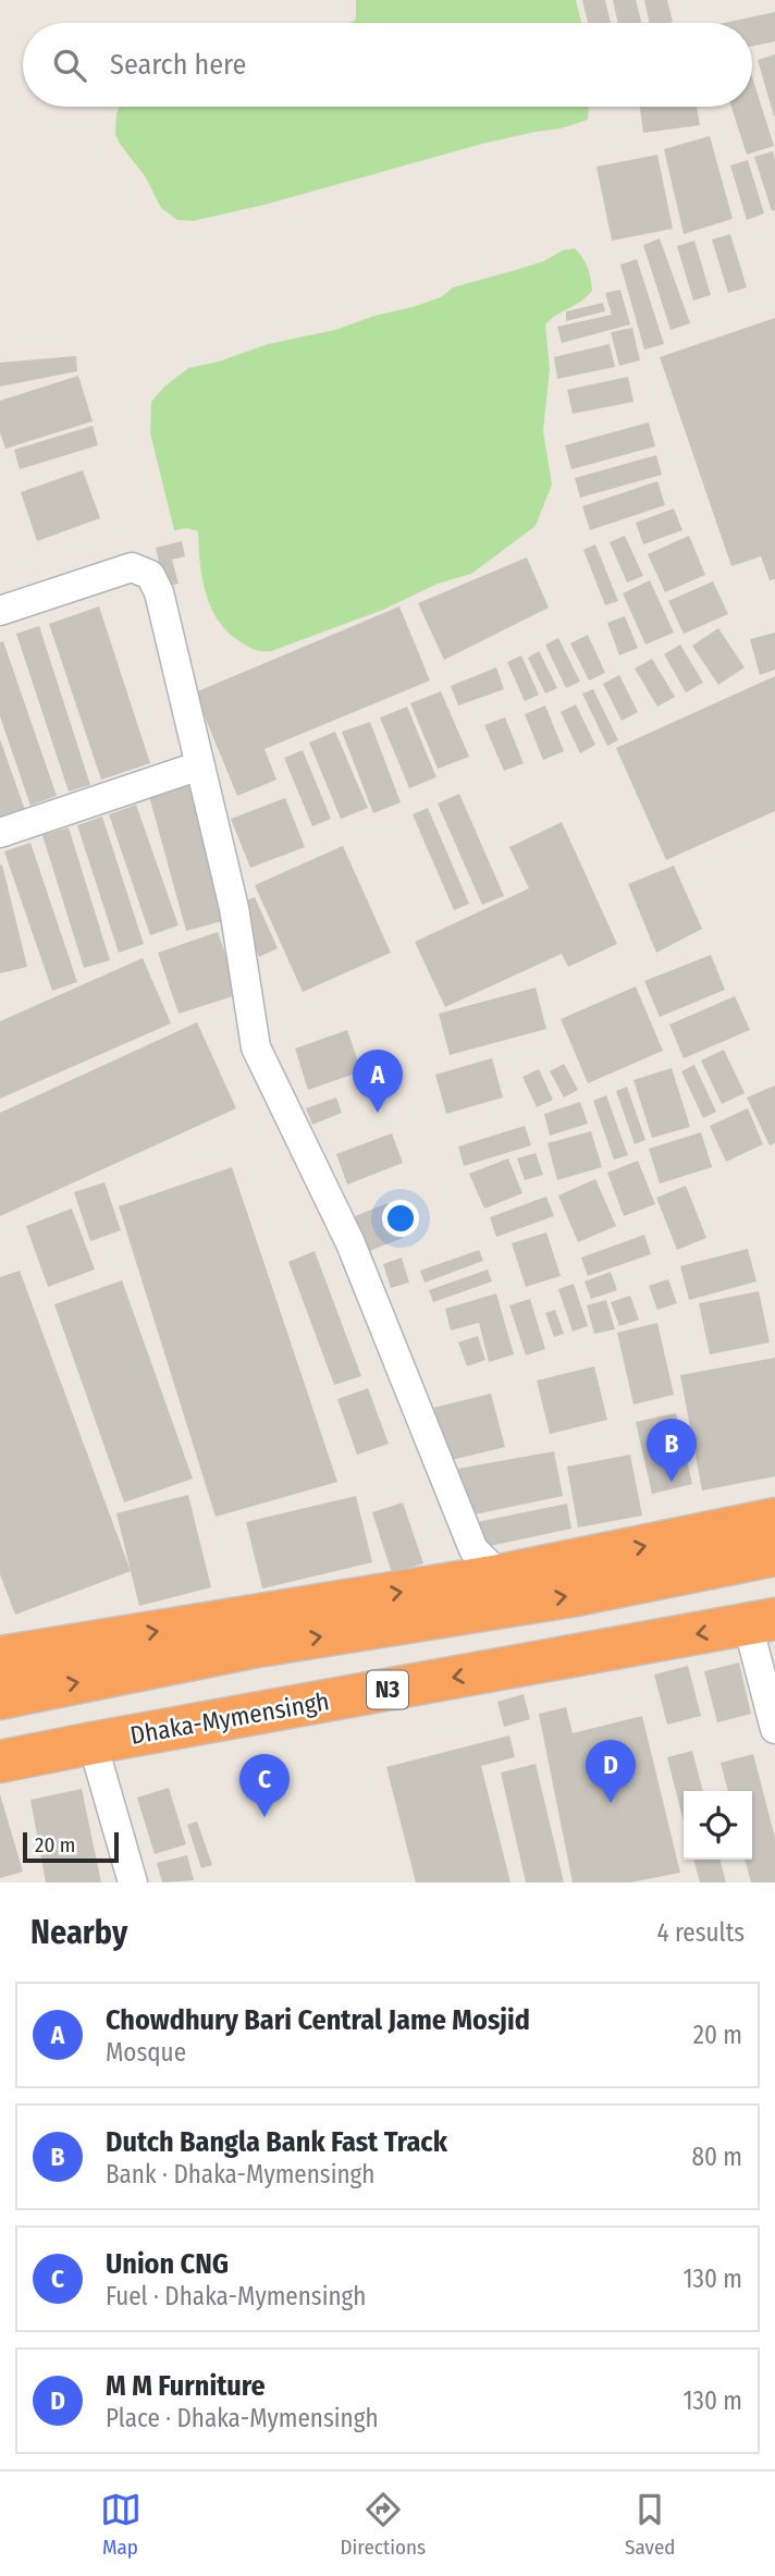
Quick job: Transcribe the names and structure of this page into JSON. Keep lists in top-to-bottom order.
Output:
{
  "streets": {
    "highway": ["N3", "Dhaka-Mymensingh"]
  },
  "scale_bar": "20 m",
  "page": {
    "search": "Search here",
    "pins": [
      "A",
      "B",
      "D",
      "C"
    ],
    "scale": "20 m",
    "heading": ["Nearby", "4 results"],
    "list": [
      {
        "mark": "A",
        "name": "Chowdhury Bari Central Jame Mosjid",
        "note": "Mosque",
        "value": "20 m"
      },
      {
        "mark": "B",
        "name": "Dutch Bangla Bank Fast Track",
        "note": "Bank · Dhaka-Mymensingh",
        "value": "80 m"
      },
      {
        "mark": "C",
        "name": "Union CNG",
        "note": "Fuel · Dhaka-Mymensingh",
        "value": "130 m"
      },
      {
        "mark": "D",
        "name": "M M Furniture",
        "note": "Place · Dhaka-Mymensingh",
        "value": "130 m"
      }
    ],
    "nav": ["Map", "Directions", "Saved"]
  }
}
